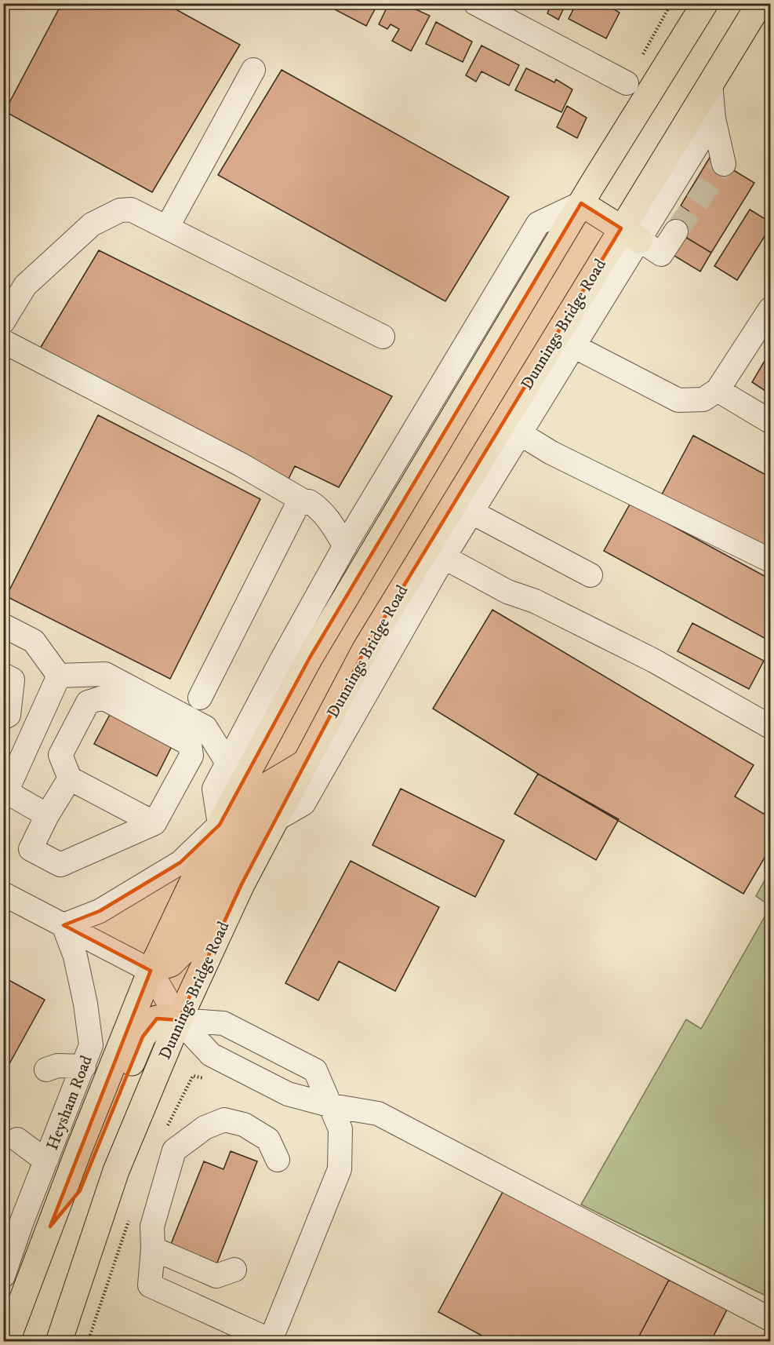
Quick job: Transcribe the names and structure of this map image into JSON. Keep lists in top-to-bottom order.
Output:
{
  "streets": {
    "highway": ["Dunnings Bridge Road"],
    "street": ["Heysham Road"]
  }
}
